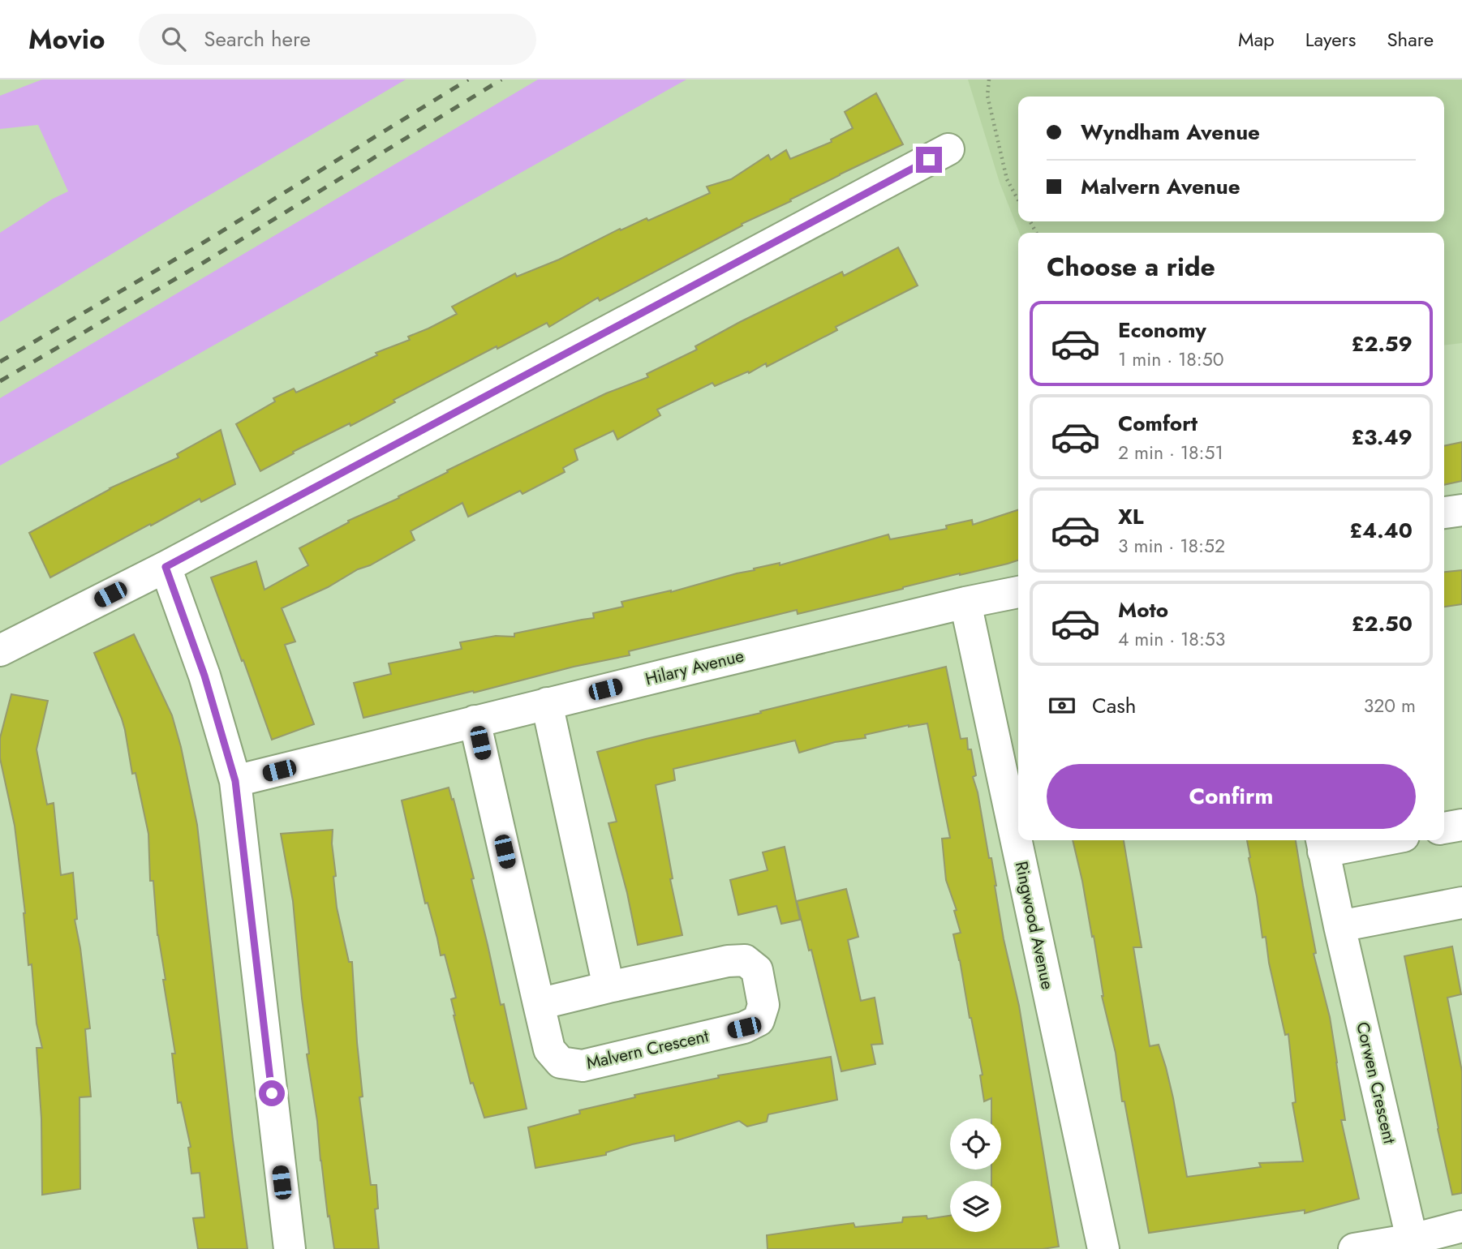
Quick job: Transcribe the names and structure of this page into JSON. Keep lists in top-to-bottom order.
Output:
{
  "streets": {
    "street": [
      "Hilary Avenue",
      "Ringwood Avenue",
      "Malvern Crescent",
      "Corwen Crescent"
    ]
  },
  "crossings": [
    ["Hilary Avenue", "Ringwood Avenue"],
    ["Hilary Avenue", "Malvern Crescent"]
  ],
  "page": {
    "header": "Movio",
    "search": "Search here",
    "nav": ["Map", "Layers", "Share"],
    "banner": ["Wyndham Avenue", "Malvern Avenue"],
    "heading": "Choose a ride",
    "list": [
      {
        "name": "Economy",
        "note": "1 min · 18:50",
        "value": "£2.59"
      },
      {
        "name": "Comfort",
        "note": "2 min · 18:51",
        "value": "£3.49"
      },
      {
        "name": "XL",
        "note": "3 min · 18:52",
        "value": "£4.40"
      },
      {
        "name": "Moto",
        "note": "4 min · 18:53",
        "value": "£2.50"
      }
    ],
    "pay": ["Cash", "320 m"],
    "buttons": "Confirm"
  }
}
